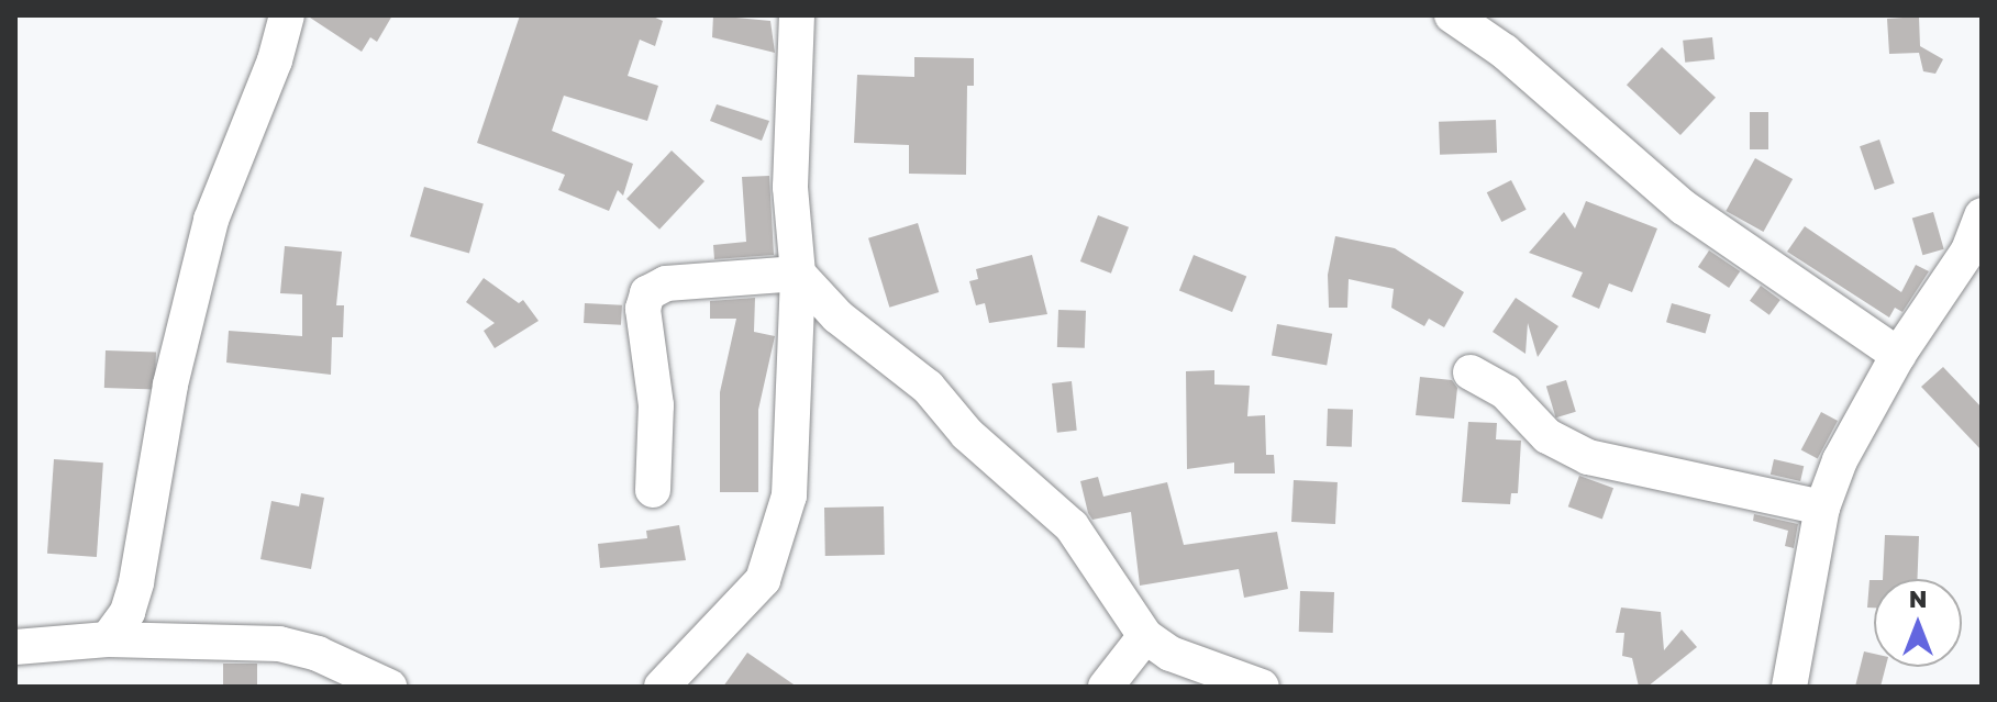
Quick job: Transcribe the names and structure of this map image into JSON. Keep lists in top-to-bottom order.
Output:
{
  "north": "top"
}
